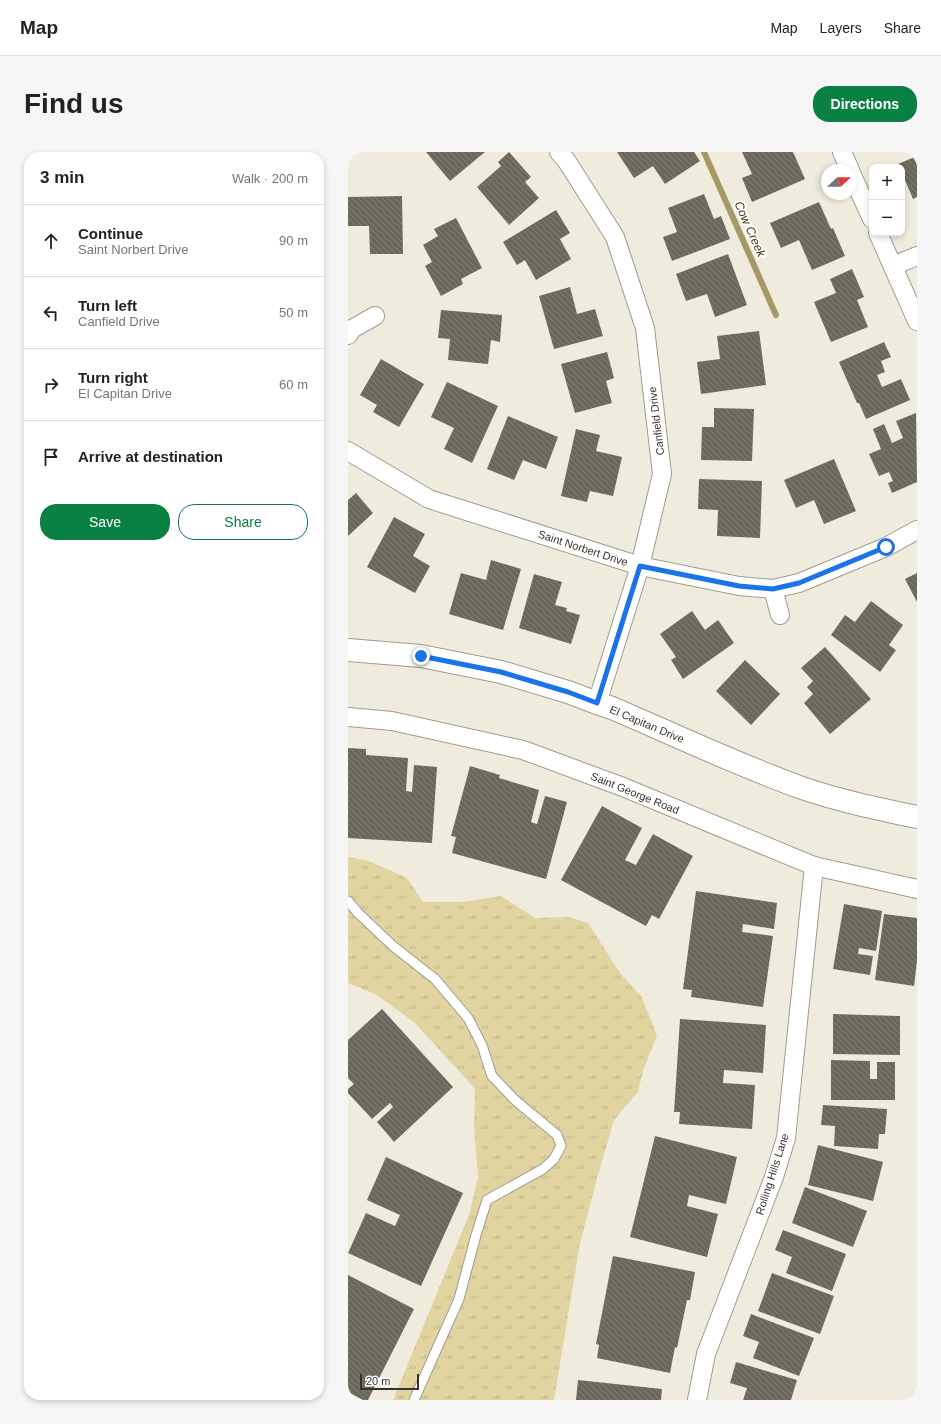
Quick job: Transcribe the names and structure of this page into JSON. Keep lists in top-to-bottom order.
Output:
{
  "streets": {
    "street": [
      "Canfield Drive",
      "Saint Norbert Drive",
      "El Capitan Drive",
      "Saint George Road",
      "Rolling Hills Lane"
    ]
  },
  "crossings": [
    ["Canfield Drive", "Saint Norbert Drive"],
    ["Canfield Drive", "El Capitan Drive"],
    ["Saint George Road", "Rolling Hills Lane"]
  ],
  "water": ["Cow Creek"],
  "scale_bar": "20 m",
  "north": "right",
  "page": {
    "header": "Map",
    "nav": ["Map", "Layers", "Share"],
    "buttons": [
      "Directions",
      ["Save", "Share"]
    ],
    "title": "Find us",
    "heading": ["3 min", "Walk · 200 m"],
    "map_buttons": ["+", "−"],
    "list": [
      ["Continue", "Saint Norbert Drive", "90 m"],
      ["Turn left", "Canfield Drive", "50 m"],
      ["Turn right", "El Capitan Drive", "60 m"],
      "Arrive at destination"
    ],
    "scale": "20 m"
  }
}
